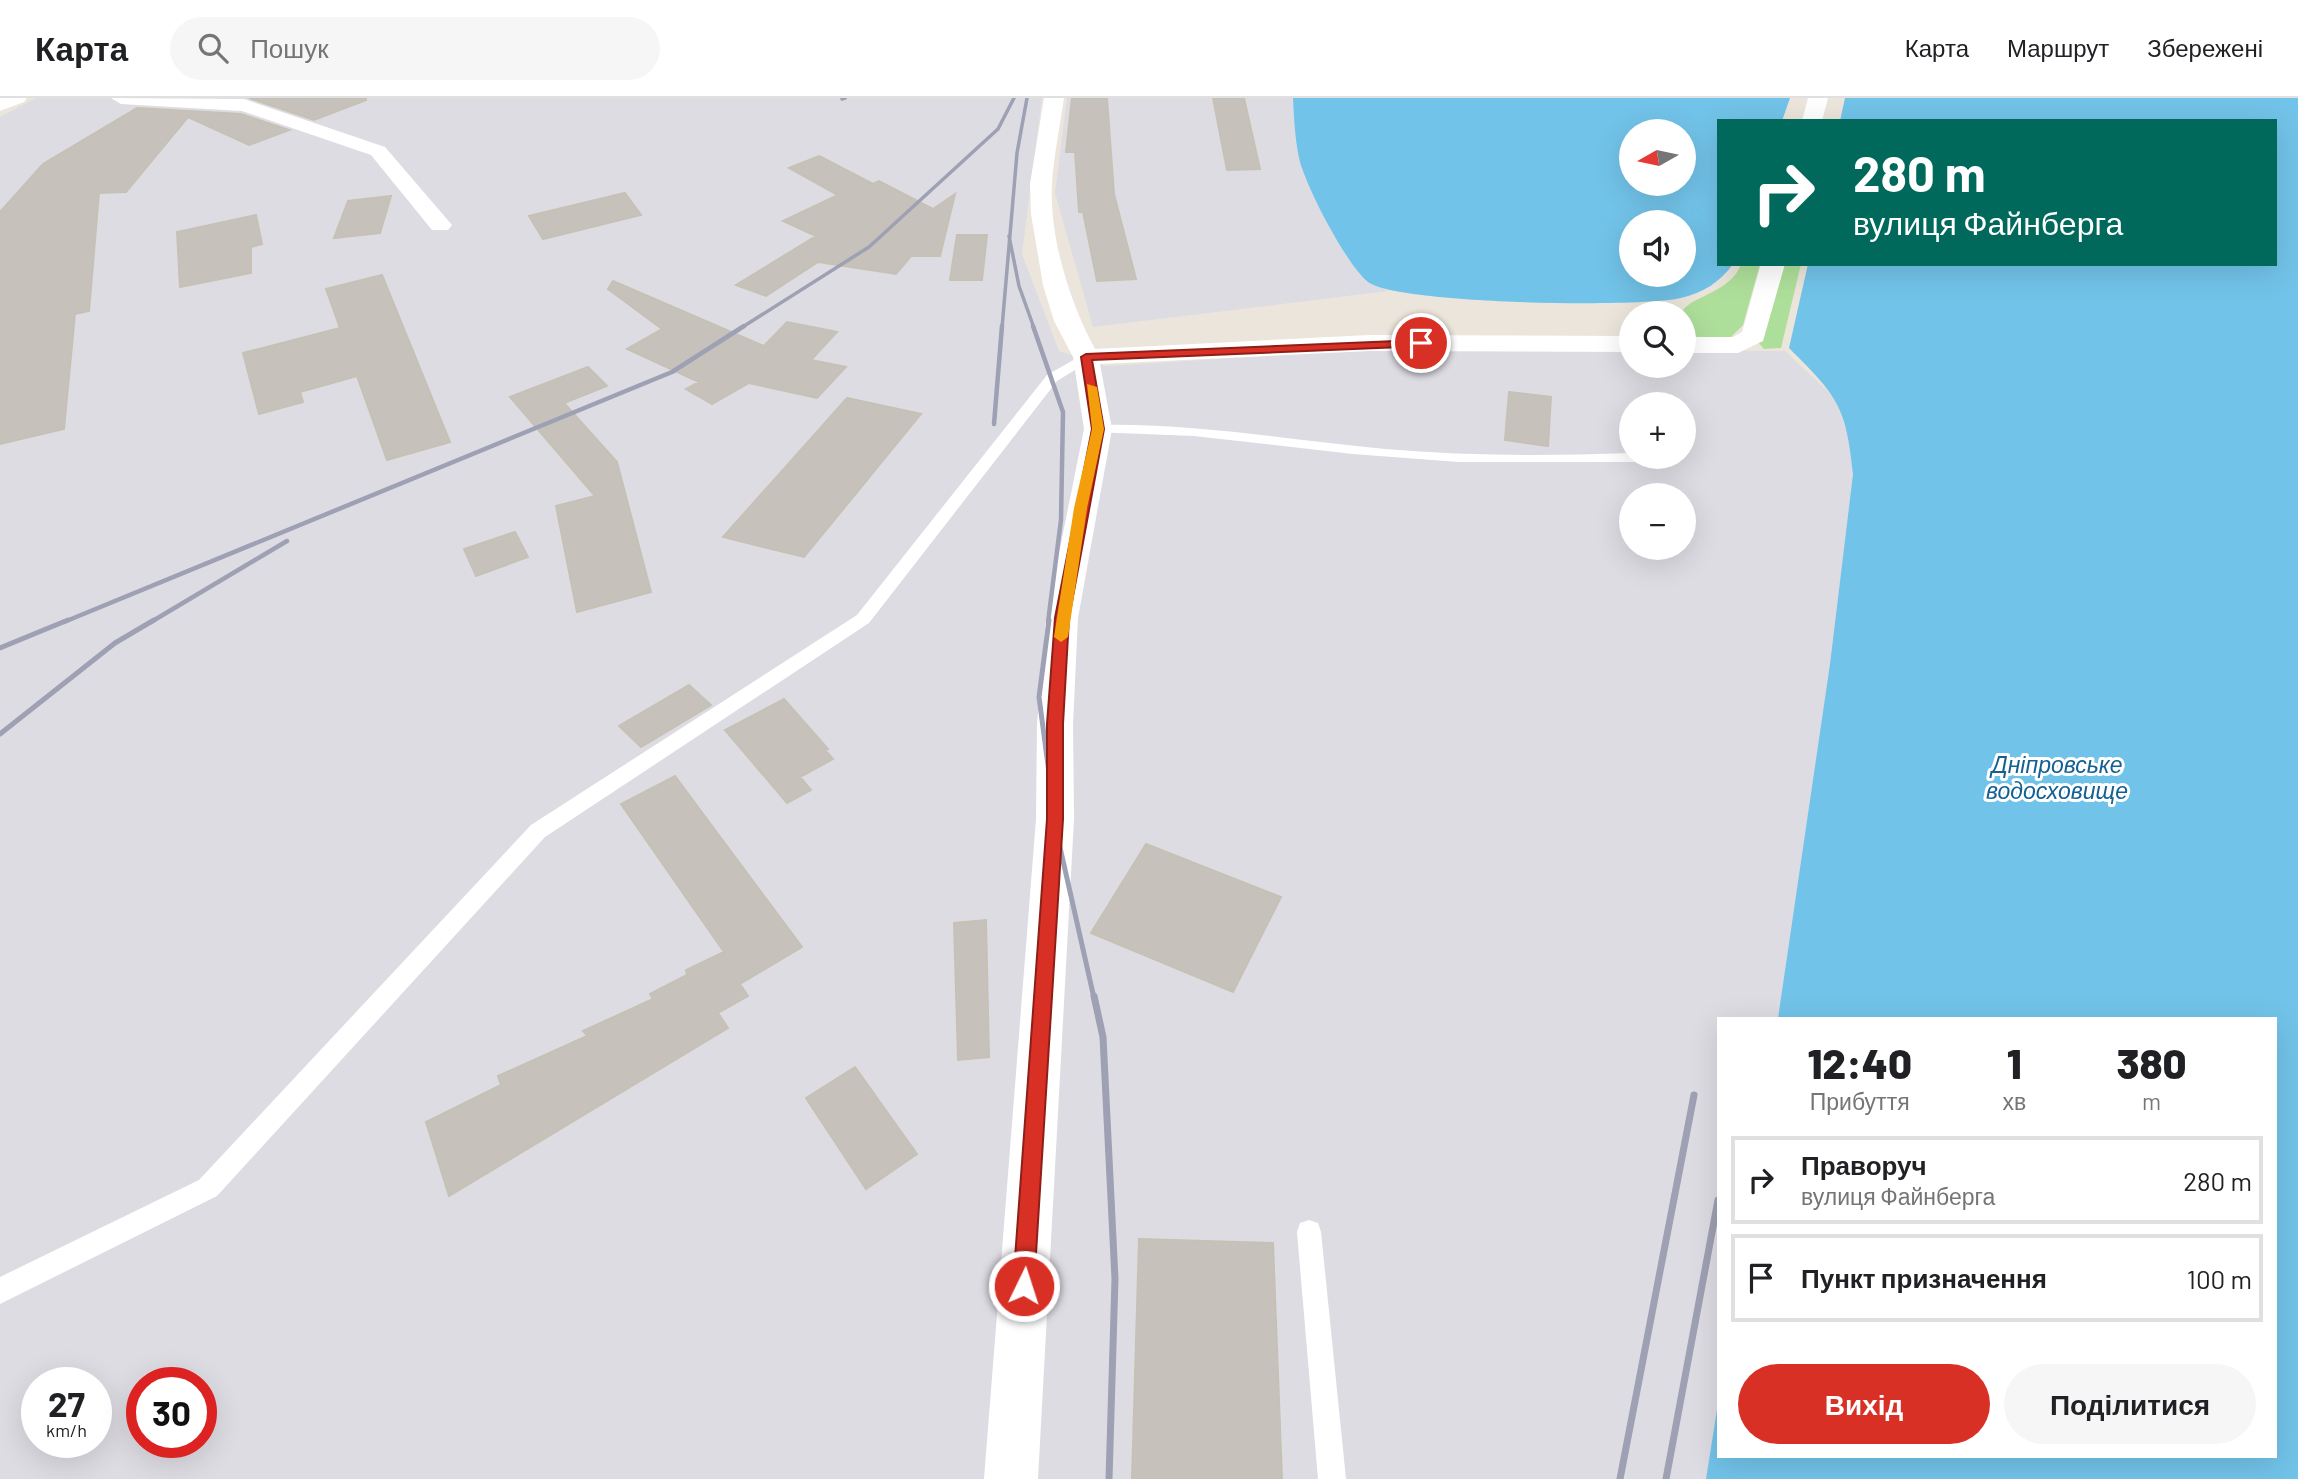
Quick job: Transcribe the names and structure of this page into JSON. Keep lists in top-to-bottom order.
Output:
{
  "water": ["Дніпровське водосховище"],
  "north": "left",
  "page": {
    "header": "Карта",
    "search": "Пошук",
    "nav": ["Карта", "Маршрут", "Збережені"],
    "map_buttons": ["+", "−"],
    "turn": ["280 m", "вулиця Файнберга"],
    "eta": [
      "12:40",
      "Прибуття",
      "1",
      "хв",
      "380",
      "m"
    ],
    "list": [
      {
        "name": "Праворуч",
        "note": "вулиця Файнберга",
        "value": "280 m"
      },
      {
        "name": "Пункт призначення",
        "value": "100 m"
      }
    ],
    "buttons": ["Вихід", "Поділитися"],
    "speed": "27 km/h",
    "limit": "30"
  }
}
